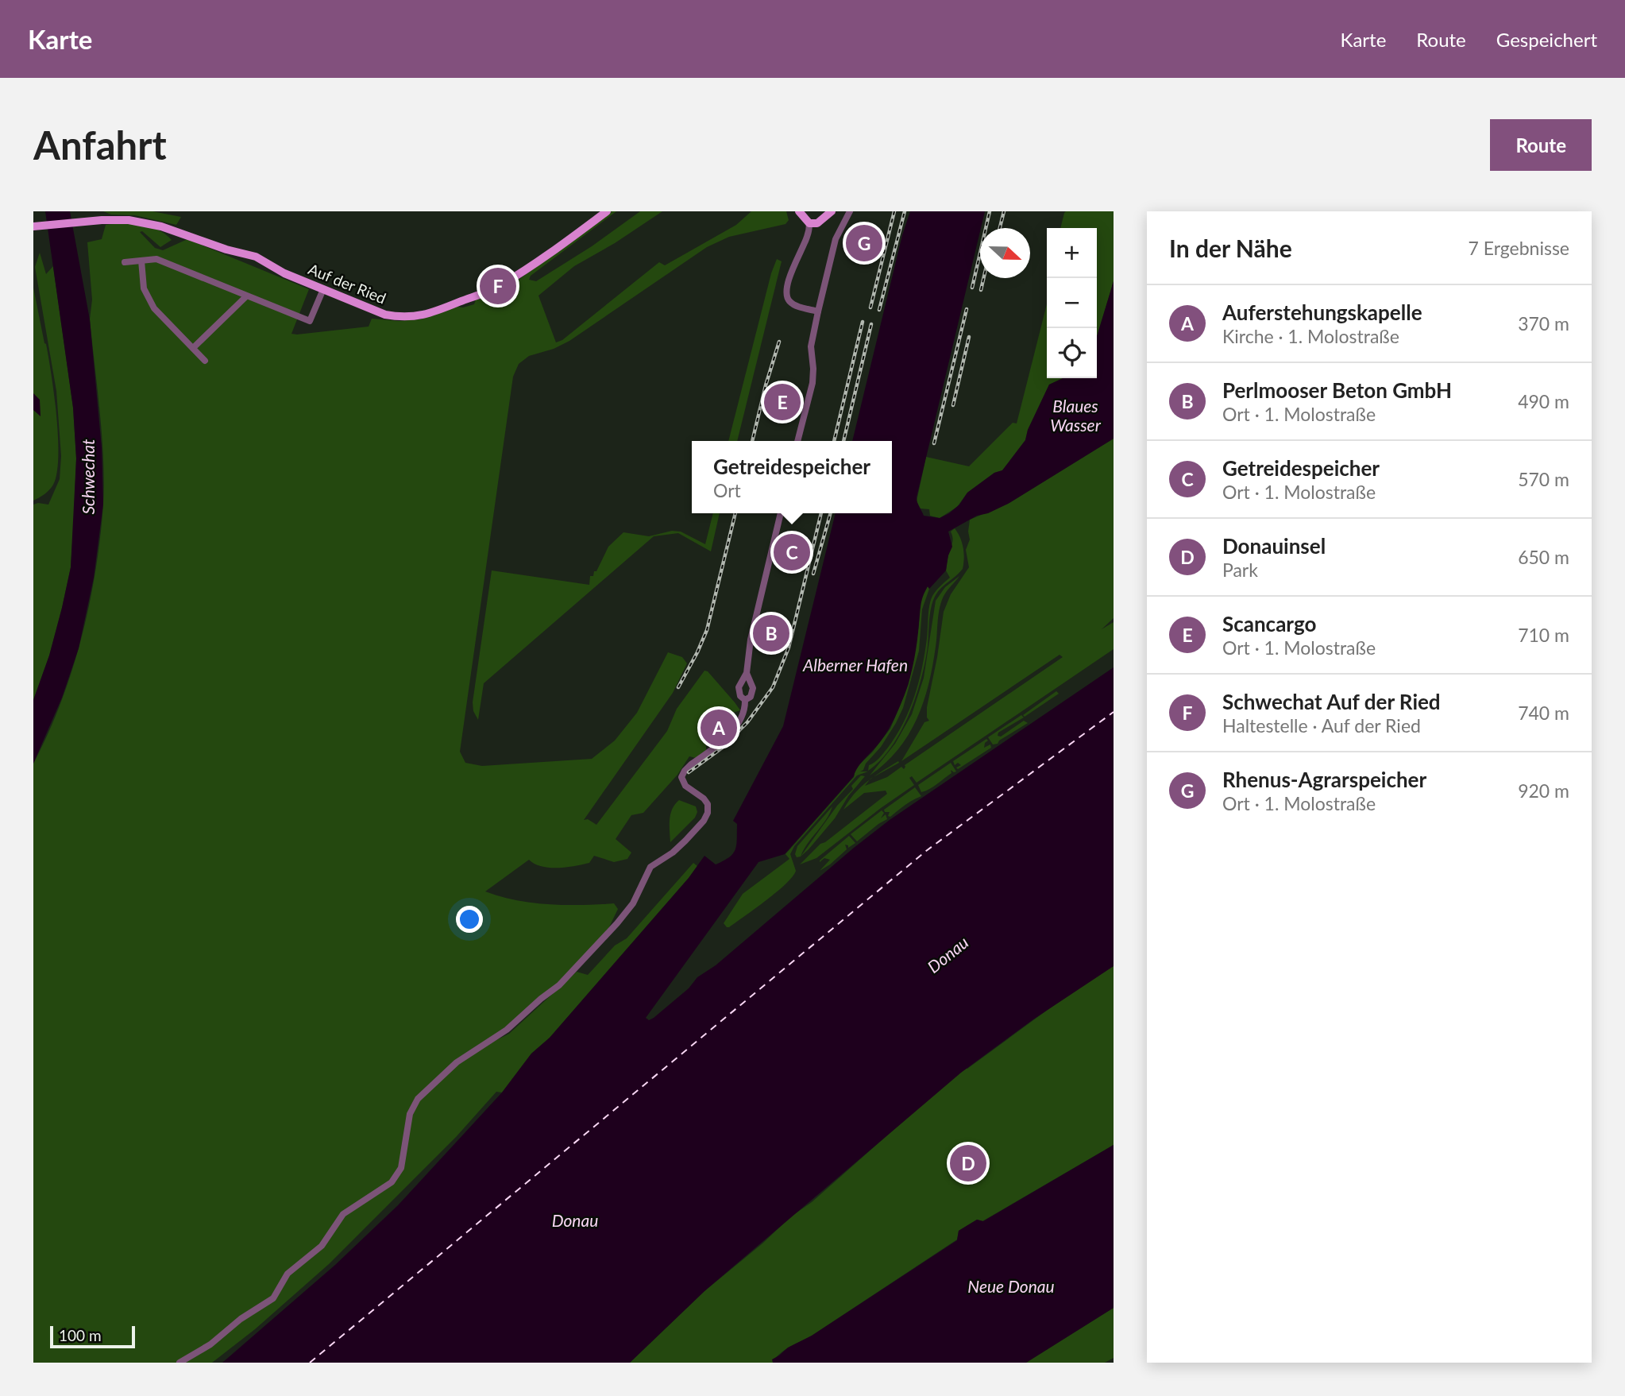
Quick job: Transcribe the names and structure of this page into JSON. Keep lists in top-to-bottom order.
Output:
{
  "streets": {
    "main road": ["Auf der Ried"]
  },
  "water": [
    "Blaues Wasser",
    "Schwechat",
    "Alberner Hafen",
    "Donau",
    "Neue Donau"
  ],
  "scale_bar": "100 m",
  "north": "right",
  "page": {
    "header": "Karte",
    "nav": ["Karte", "Route", "Gespeichert"],
    "buttons": "Route",
    "title": "Anfahrt",
    "heading": ["In der Nähe", "7 Ergebnisse"],
    "pins": [
      "G",
      "F",
      "E",
      "C",
      "B",
      "A",
      "D"
    ],
    "map_buttons": ["+", "−"],
    "list": [
      {
        "mark": "A",
        "name": "Auferstehungskapelle",
        "note": "Kirche · 1. Molostraße",
        "value": "370 m"
      },
      {
        "mark": "B",
        "name": "Perlmooser Beton GmbH",
        "note": "Ort · 1. Molostraße",
        "value": "490 m"
      },
      {
        "mark": "C",
        "name": "Getreidespeicher",
        "note": "Ort · 1. Molostraße",
        "value": "570 m"
      },
      {
        "mark": "D",
        "name": "Donauinsel",
        "note": "Park",
        "value": "650 m"
      },
      {
        "mark": "E",
        "name": "Scancargo",
        "note": "Ort · 1. Molostraße",
        "value": "710 m"
      },
      {
        "mark": "F",
        "name": "Schwechat Auf der Ried",
        "note": "Haltestelle · Auf der Ried",
        "value": "740 m"
      },
      {
        "mark": "G",
        "name": "Rhenus-Agrarspeicher",
        "note": "Ort · 1. Molostraße",
        "value": "920 m"
      }
    ],
    "popup": ["Getreidespeicher", "Ort"],
    "scale": "100 m"
  }
}
